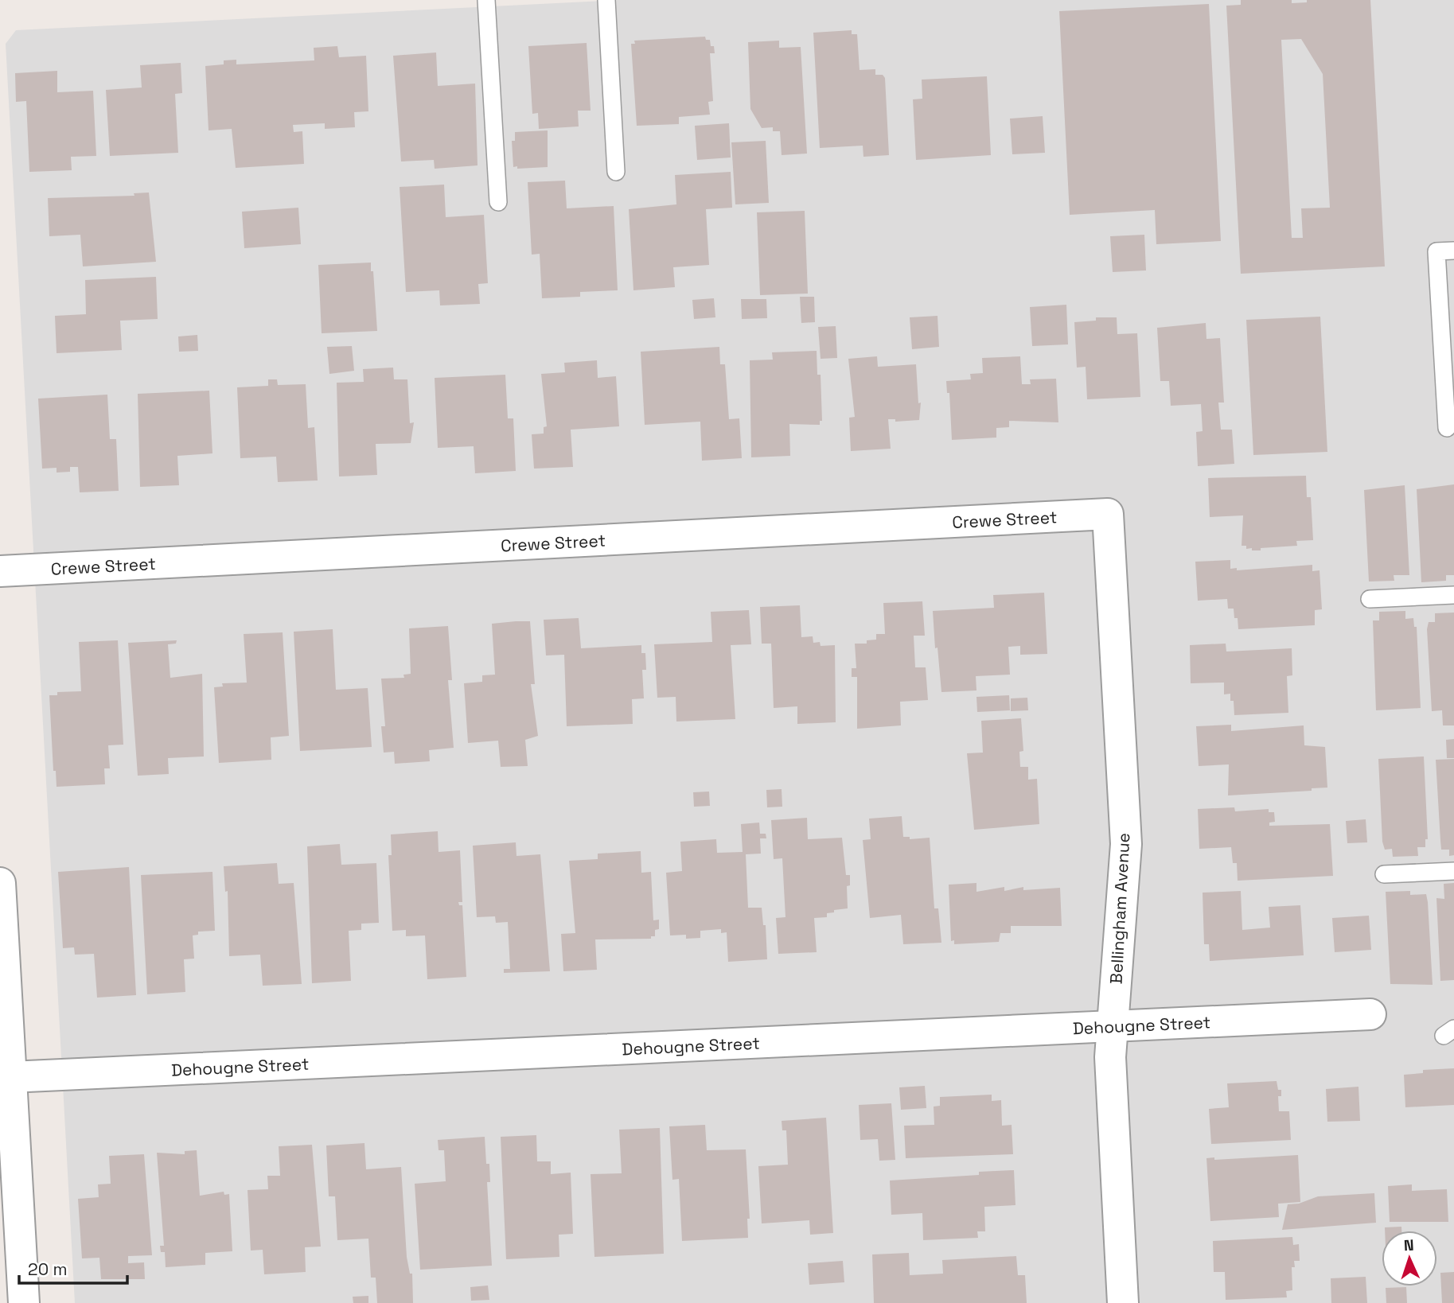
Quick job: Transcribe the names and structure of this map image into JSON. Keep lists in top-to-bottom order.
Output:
{
  "streets": {
    "street": ["Crewe Street", "Bellingham Avenue", "Dehougne Street"]
  },
  "crossings": [
    ["Crewe Street", "Bellingham Avenue"],
    ["Bellingham Avenue", "Dehougne Street"]
  ],
  "scale_bar": "20 m",
  "north": "top"
}
